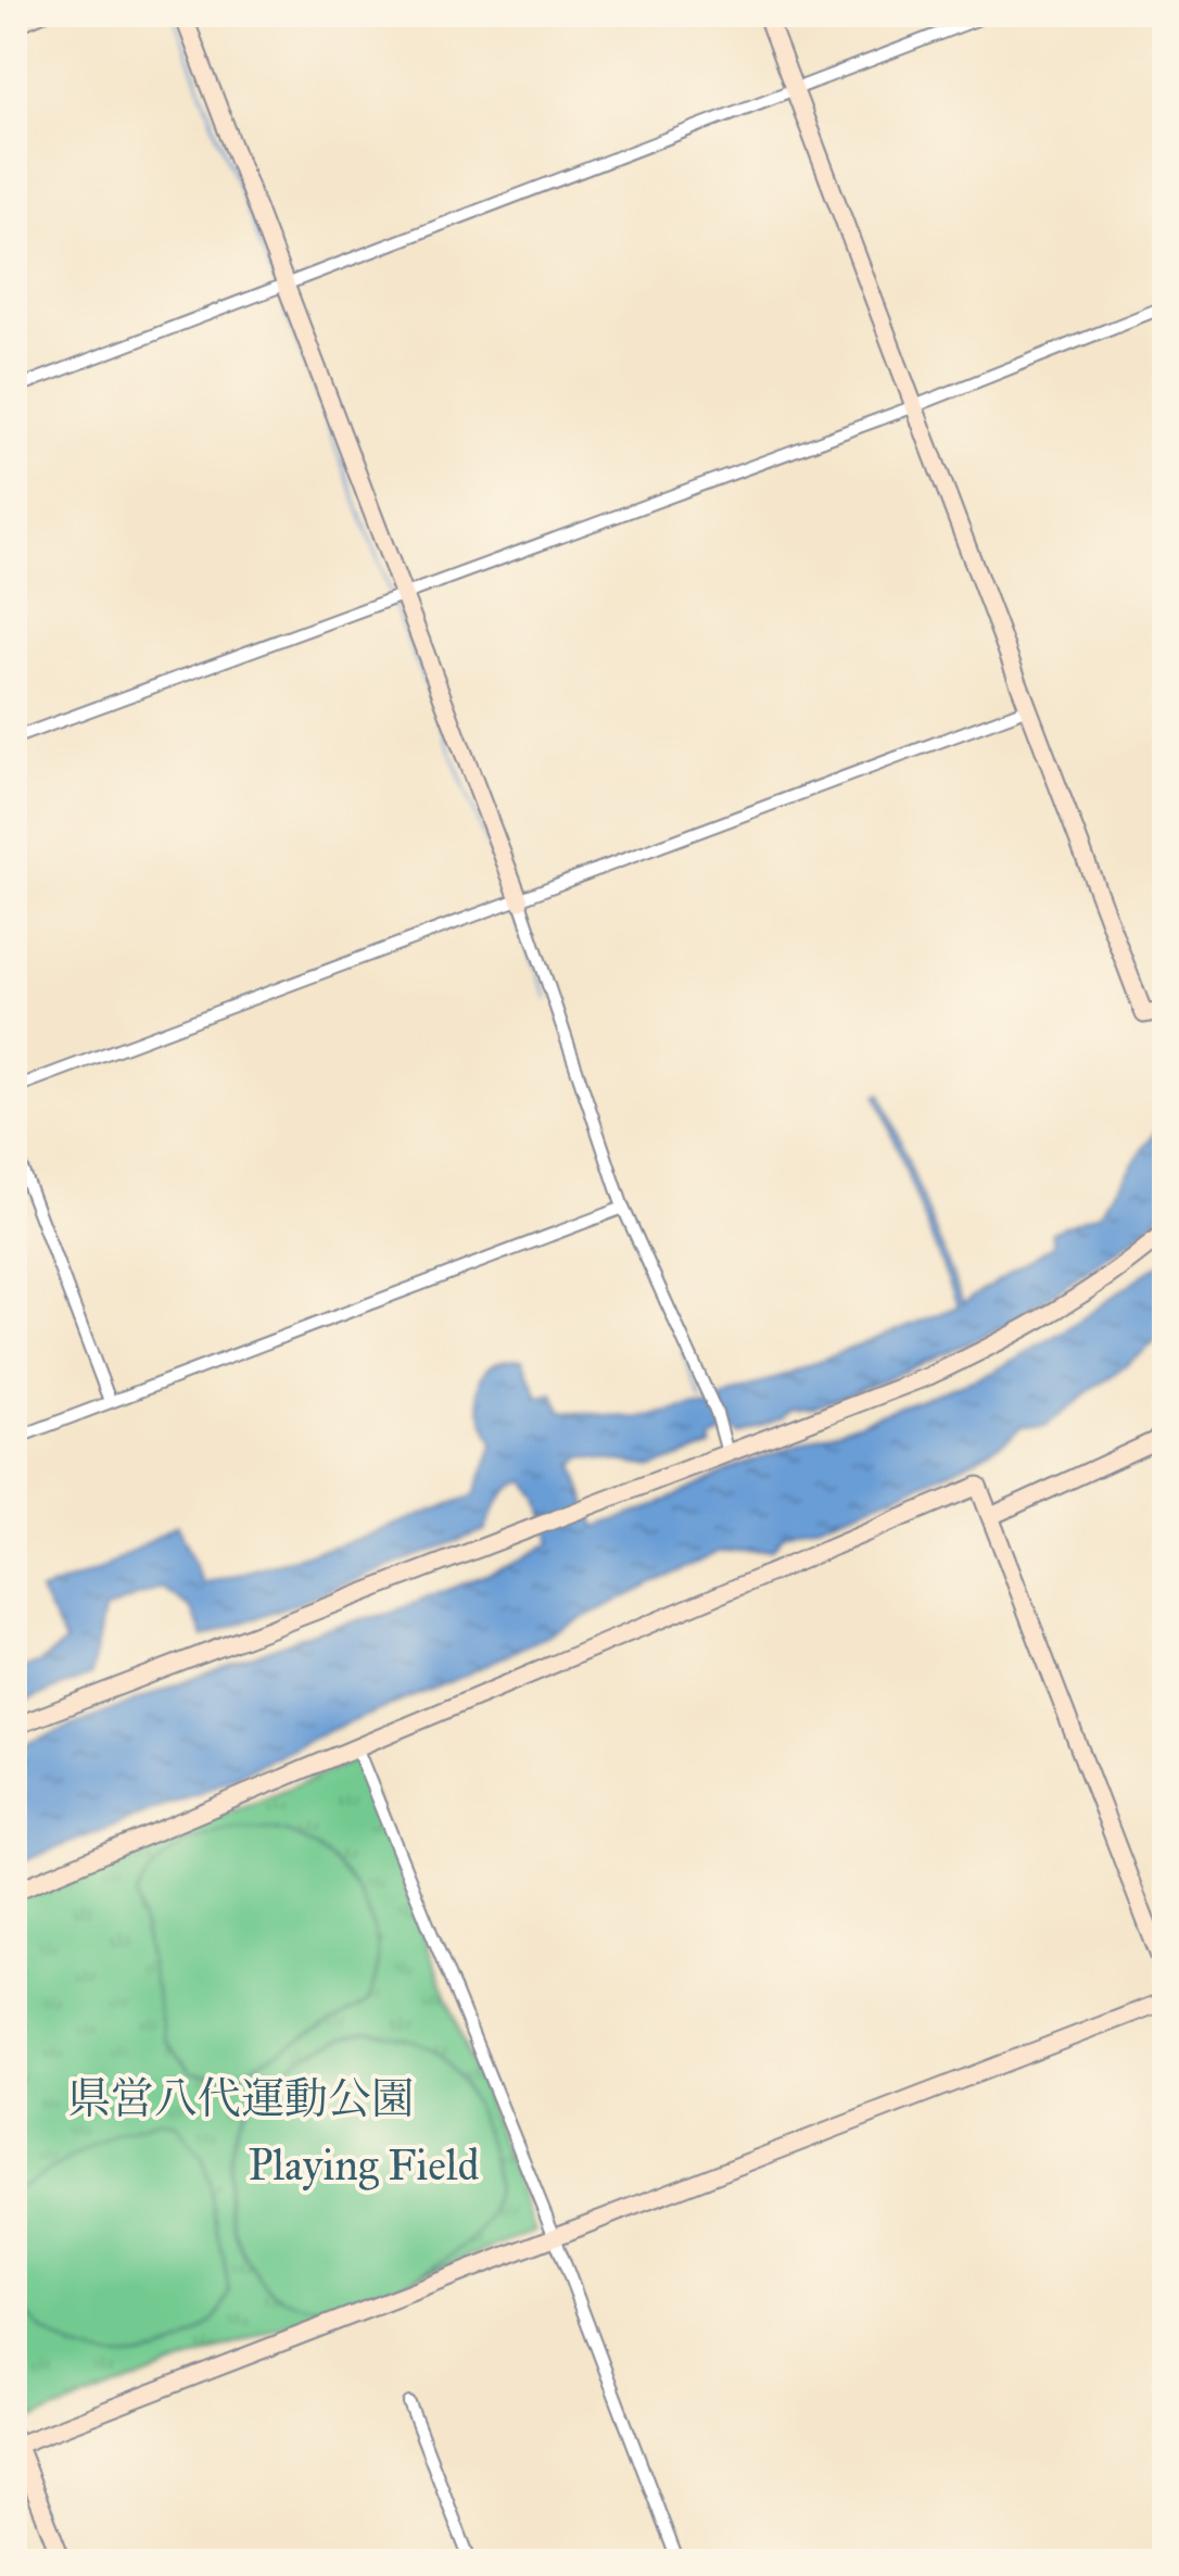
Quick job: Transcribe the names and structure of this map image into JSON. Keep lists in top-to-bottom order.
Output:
{
  "parks": ["県営八代運動公園", "Playing Field"]
}
